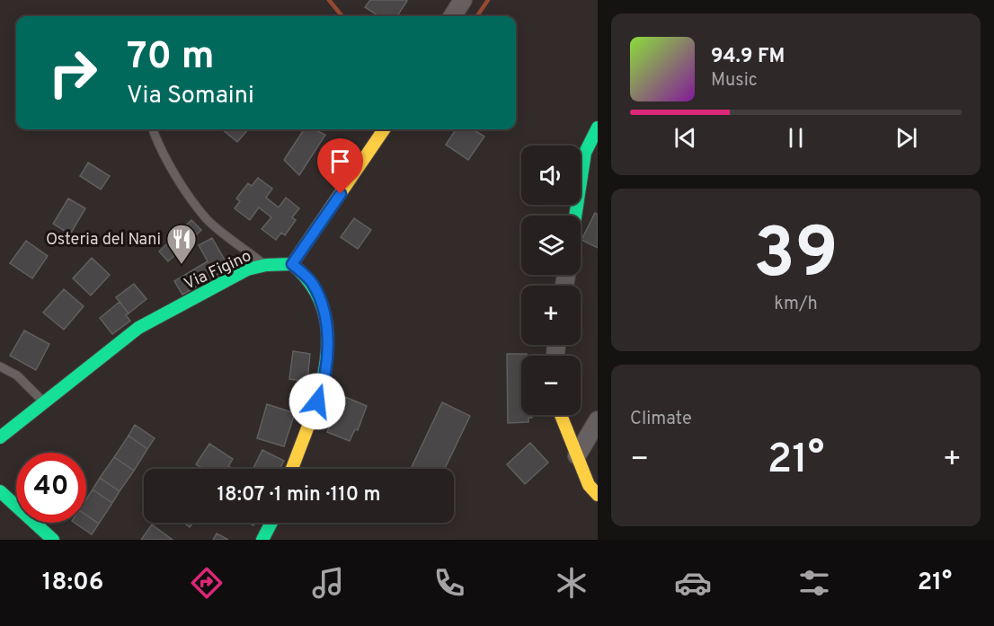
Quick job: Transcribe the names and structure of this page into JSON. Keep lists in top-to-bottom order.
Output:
{
  "streets": {
    "street": ["Via Figino"]
  },
  "places": {
    "restaurant": ["Osteria del Nani"]
  },
  "page": {
    "turn": ["70 m", "Via Somaini"],
    "song": ["94.9 FM", "Music"],
    "map_buttons": ["+", "−"],
    "tile": [
      ["39", "km/h"],
      "Climate"
    ],
    "heat": ["−", "21°", "+"],
    "limit": "40",
    "trip": "18:07 · 1 min · 110 m",
    "tabs": ["18:06", "21°"]
  }
}
